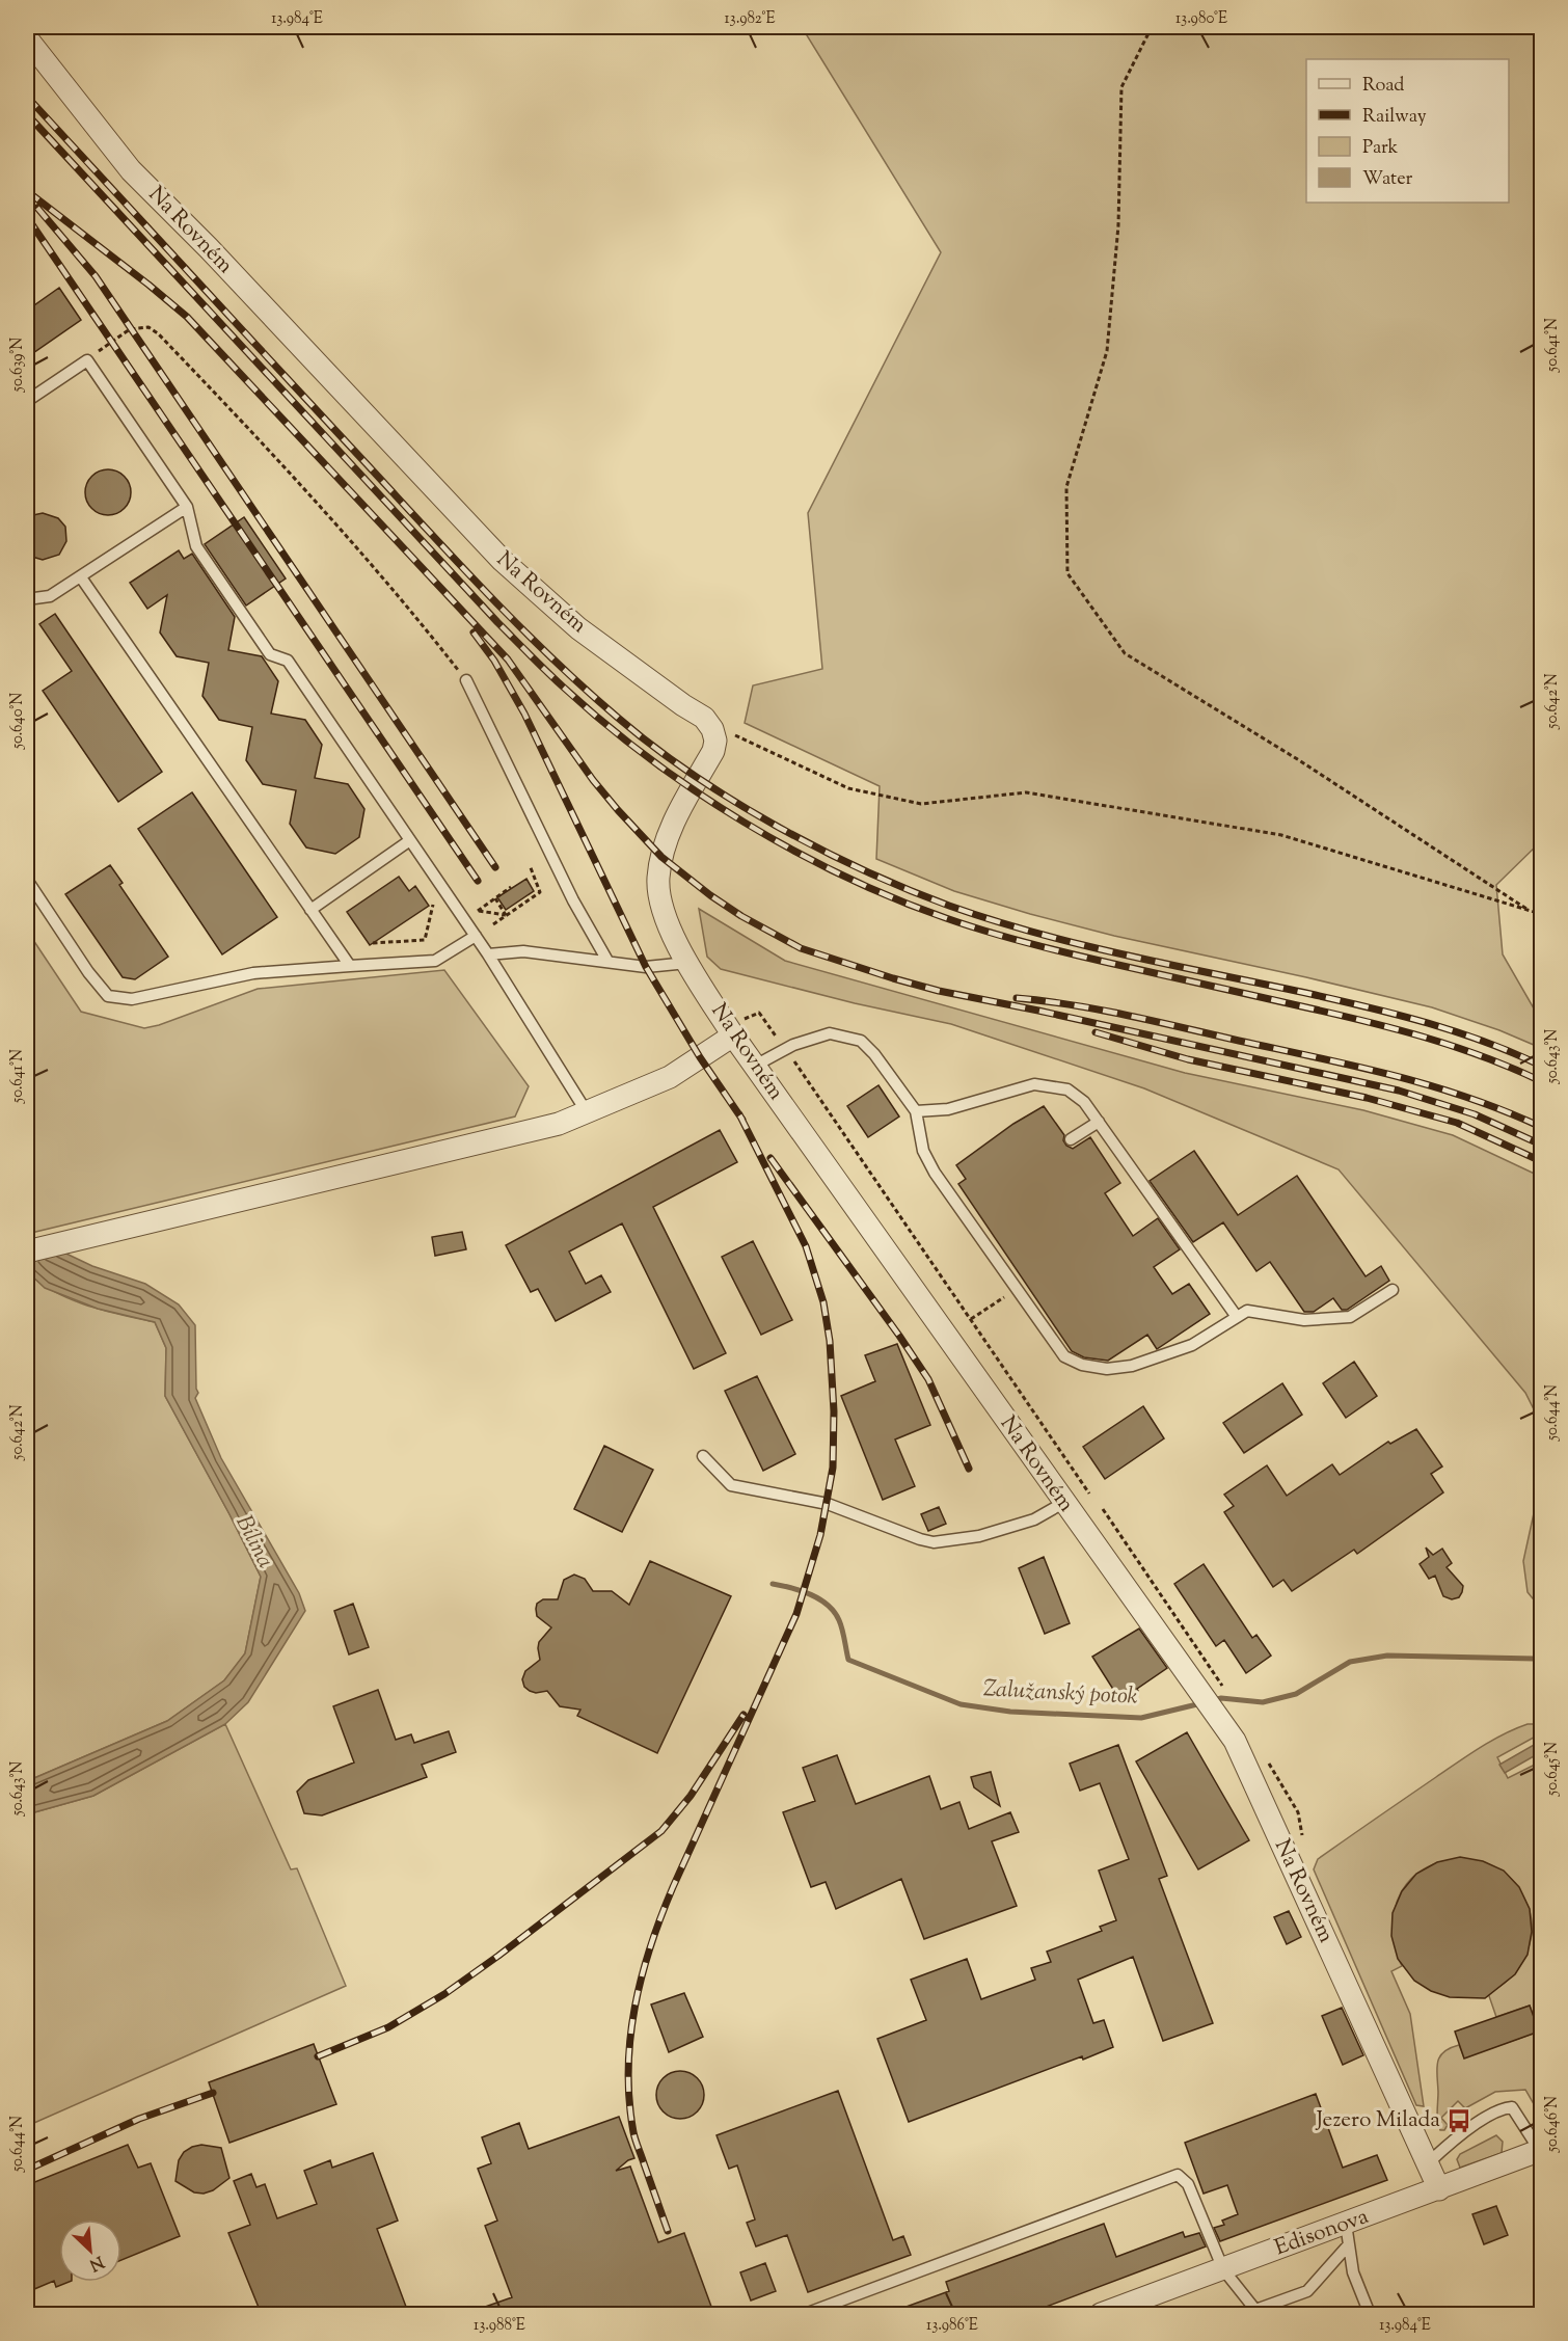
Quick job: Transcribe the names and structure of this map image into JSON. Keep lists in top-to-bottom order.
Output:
{
  "streets": {
    "street": ["Na Rovném", "Edisonova"]
  },
  "crossings": [
    ["Na Rovném", "Edisonova"]
  ],
  "water": ["Bílina", "Zalužanský potok"],
  "places": {
    "bus stop": ["Jezero Milada"]
  },
  "legend": [
    "Road",
    "Railway",
    "Park",
    "Water"
  ],
  "north": "bottom right",
  "coordinates": [
    "13.984°E",
    "13.982°E",
    "13.980°E",
    "50.641°N",
    "50.639°N",
    "50.642°N",
    "50.640°N",
    "50.643°N",
    "50.644°N",
    "50.645°N",
    "50.646°N",
    "13.988°E",
    "13.986°E"
  ]
}
